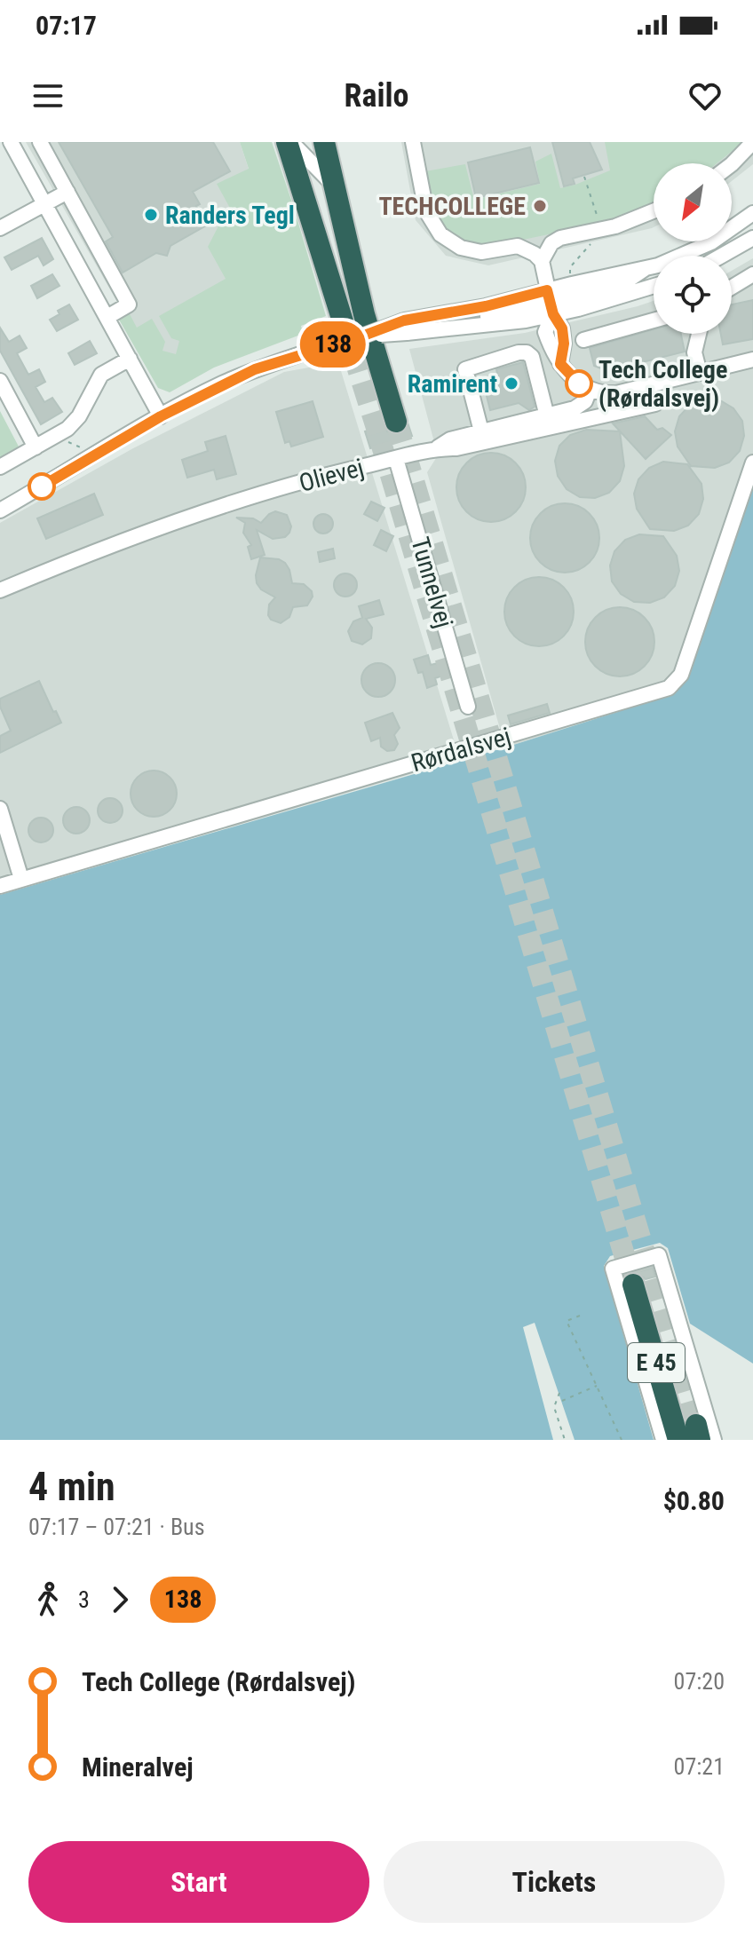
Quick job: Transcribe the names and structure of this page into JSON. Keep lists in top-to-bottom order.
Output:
{
  "streets": {
    "highway": ["E 45"],
    "street": ["Olievej", "Tunnelvej", "Rørdalsvej"]
  },
  "crossings": [
    ["Olievej", "Tunnelvej"]
  ],
  "places": [
    "TECHCOLLEGE",
    "Randers Tegl",
    "Ramirent",
    "Tech College (Rørdalsvej)"
  ],
  "lines": ["bus line 138"],
  "north": "bottom left",
  "page": {
    "status": "07:17",
    "header": "Railo",
    "on_map": "138",
    "heading": ["4 min", "07:17 – 07:21 · Bus", "$0.80"],
    "legs": ["3", "138"],
    "list": [
      {
        "name": "Tech College (Rørdalsvej)",
        "value": "07:20"
      },
      {
        "name": "Mineralvej",
        "value": "07:21"
      }
    ],
    "buttons": ["Start", "Tickets"]
  }
}
